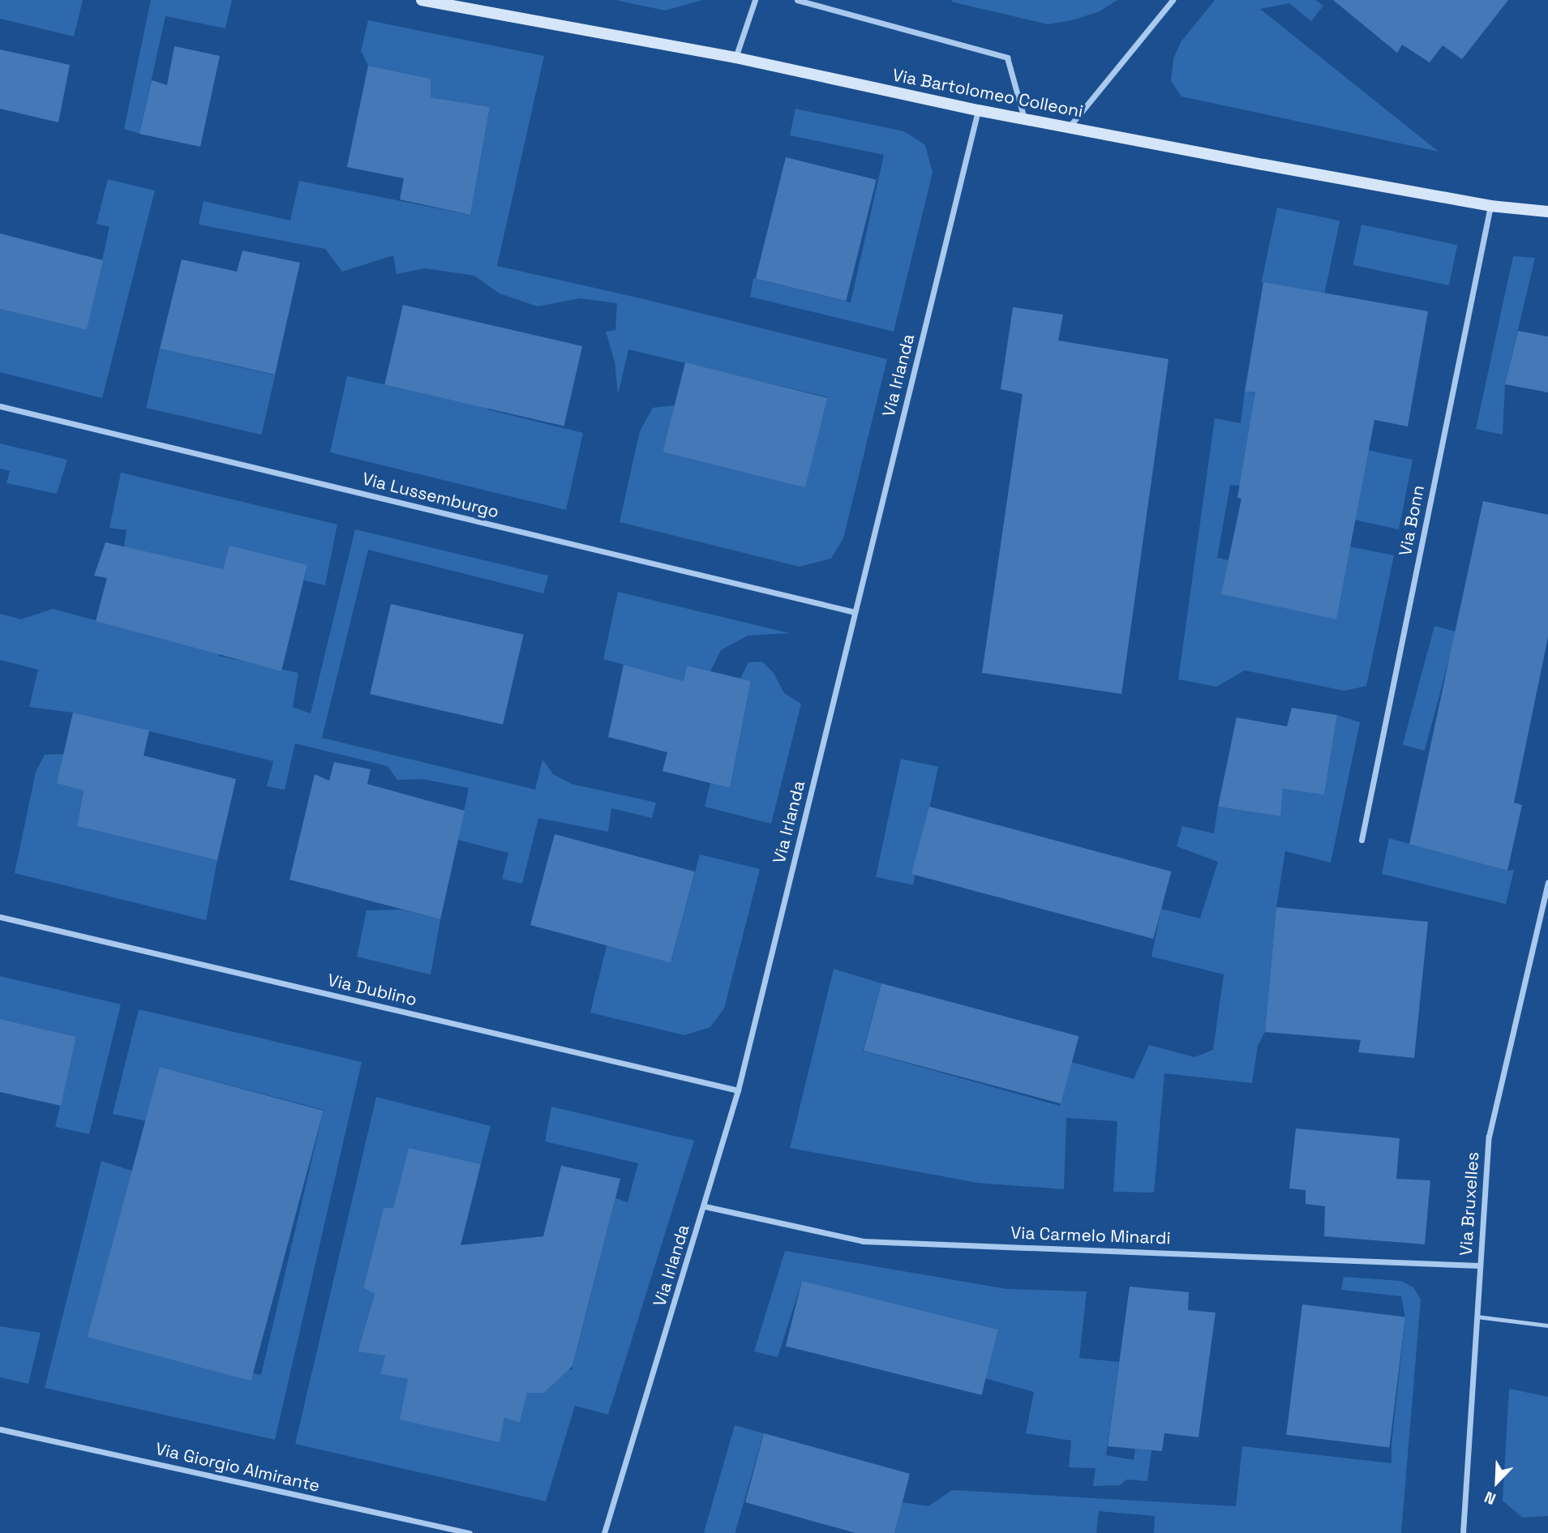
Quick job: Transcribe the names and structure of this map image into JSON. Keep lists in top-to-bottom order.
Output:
{
  "streets": {
    "main road": ["Via Bartolomeo Colleoni"],
    "street": [
      "Via Irlanda",
      "Via Lussemburgo",
      "Via Bonn",
      "Via Dublino",
      "Via Bruxelles",
      "Via Carmelo Minardi",
      "Via Giorgio Almirante"
    ]
  },
  "crossings": [
    ["Via Bartolomeo Colleoni", "Via Irlanda"],
    ["Via Bartolomeo Colleoni", "Via Bonn"],
    ["Via Irlanda", "Via Lussemburgo"],
    ["Via Irlanda", "Via Dublino"],
    ["Via Irlanda", "Via Carmelo Minardi"],
    ["Via Bruxelles", "Via Carmelo Minardi"]
  ],
  "north": "bottom left"
}
